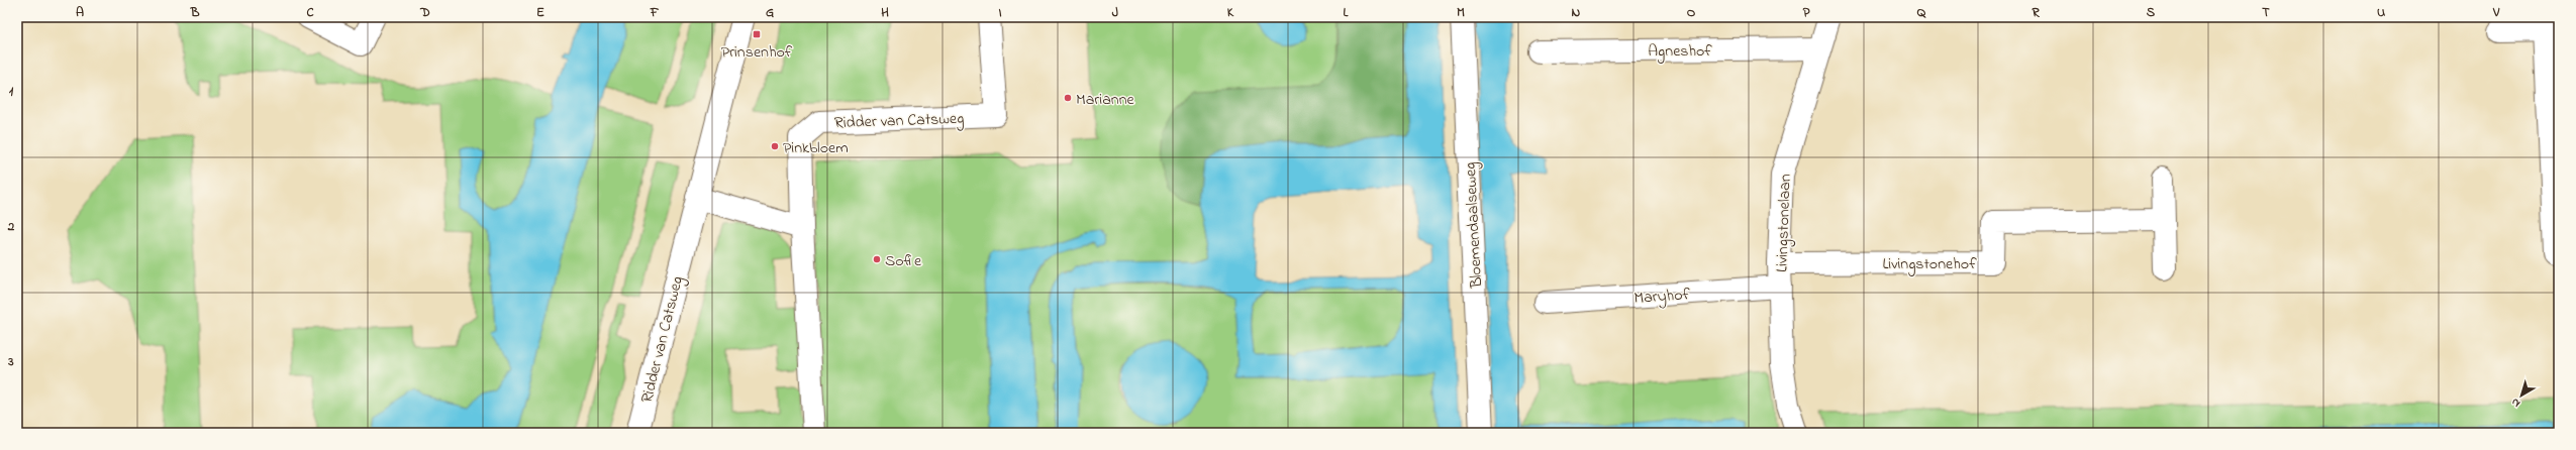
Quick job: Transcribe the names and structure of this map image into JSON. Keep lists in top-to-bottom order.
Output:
{
  "streets": {
    "street": [
      "Agneshof",
      "Ridder van Catsweg",
      "Livingstonelaan",
      "Bloemendaalseweg",
      "Livingstonehof",
      "Maryhof"
    ]
  },
  "crossings": [
    ["Agneshof", "Livingstonelaan"],
    ["Livingstonelaan", "Livingstonehof"],
    ["Livingstonelaan", "Maryhof"]
  ],
  "places": {
    "transit": ["Prinsenhof"],
    "other": ["Marianne", "Pinkbloem", "Sofie"]
  },
  "north": "bottom left",
  "grid": {
    "columns": [
      "A",
      "B",
      "C",
      "D",
      "E",
      "F",
      "G",
      "H",
      "I",
      "J",
      "K",
      "L",
      "M",
      "N",
      "O",
      "P",
      "Q",
      "R",
      "S",
      "T",
      "U",
      "V"
    ],
    "rows": ["1", "2", "3"]
  }
}
